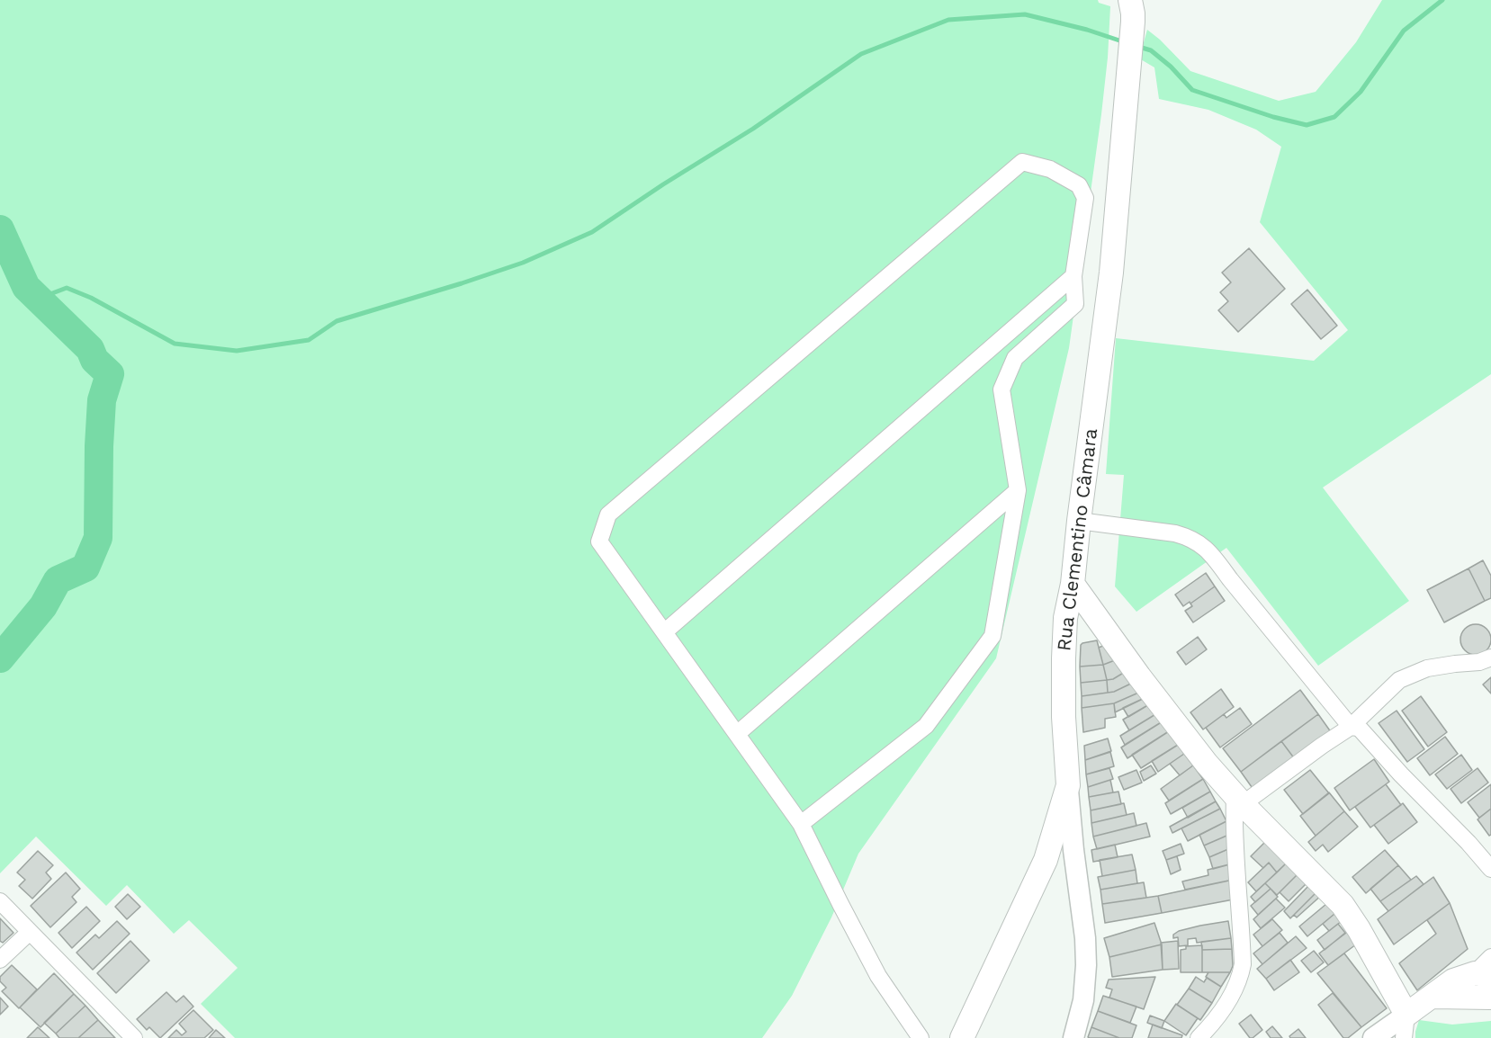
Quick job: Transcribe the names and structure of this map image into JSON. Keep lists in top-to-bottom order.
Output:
{
  "streets": {
    "main road": ["Rua Clementino Câmara"]
  }
}
